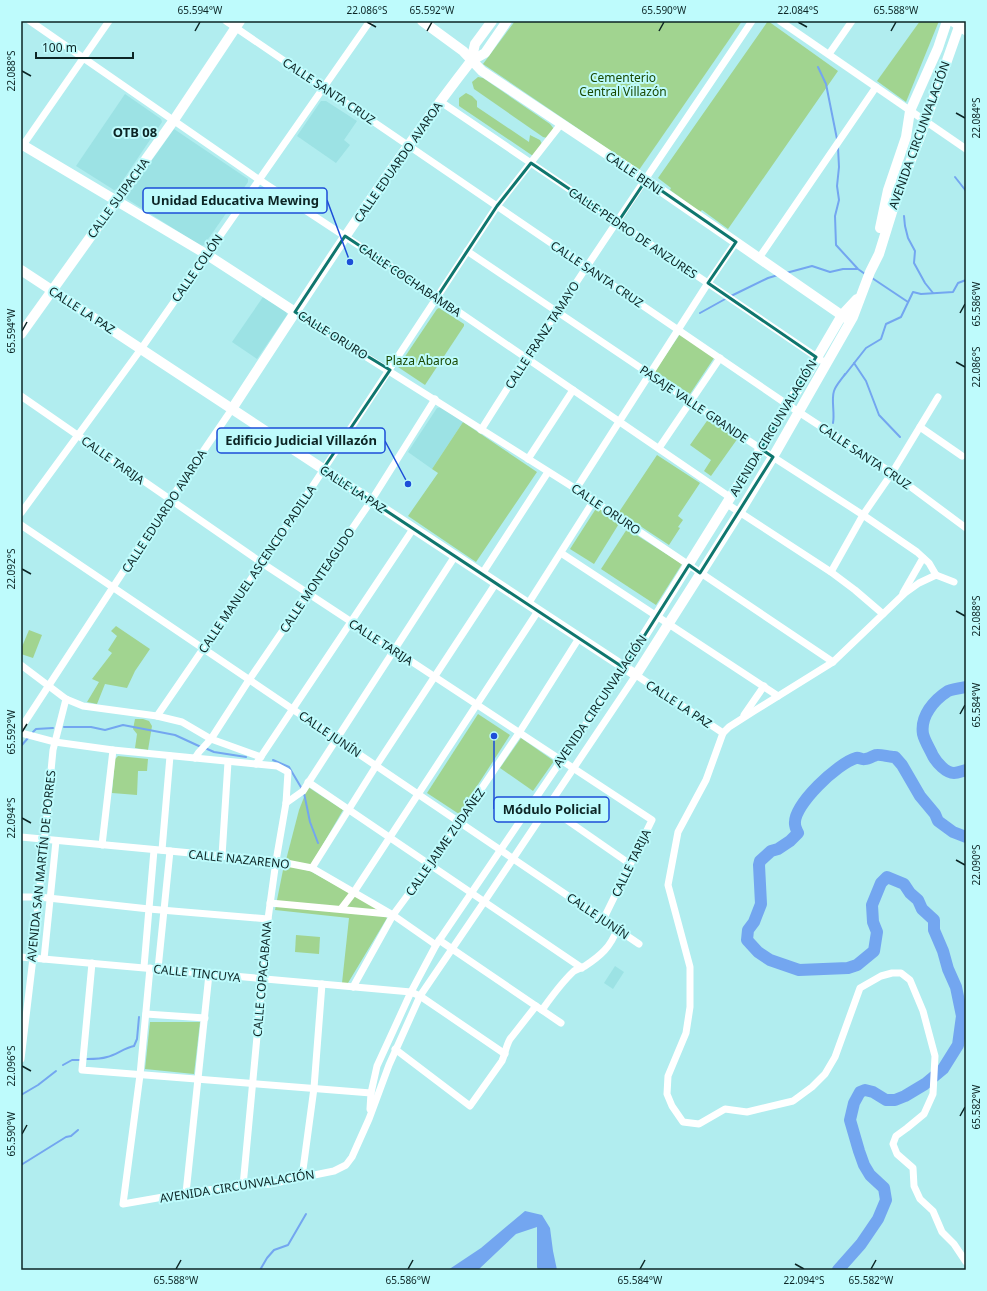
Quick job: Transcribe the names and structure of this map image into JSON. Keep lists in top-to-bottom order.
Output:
{
  "streets": {
    "street": [
      "CALLE SANTA CRUZ",
      "AVENIDA CIRCUNVALACIÓN",
      "CALLE EDUARDO AVAROA",
      "CALLE BENI",
      "CALLE SUIPACHA",
      "CALLE PEDRO DE ANZURES",
      "CALLE COLÓN",
      "CALLE COCHABAMBA",
      "CALLE LA PAZ",
      "CALLE ORURO",
      "CALLE FRANZ TAMAYO",
      "PASAJE VALLE GRANDE",
      "CALLE TARIJA",
      "CALLE MANUEL ASCENCIO PADILLA",
      "CALLE MONTEAGUDO",
      "CALLE JUNÍN",
      "CALLE JAIME ZUDAÑEZ",
      "CALLE NAZARENO",
      "AVENIDA SAN MARTÍN DE PORRES",
      "CALLE TINCUYA",
      "CALLE COPACABANA"
    ]
  },
  "crossings": [
    ["CALLE SANTA CRUZ", "AVENIDA CIRCUNVALACIÓN"],
    ["CALLE SANTA CRUZ", "CALLE EDUARDO AVAROA"],
    ["CALLE SANTA CRUZ", "CALLE SUIPACHA"],
    ["CALLE SANTA CRUZ", "CALLE COLÓN"],
    ["CALLE SANTA CRUZ", "CALLE FRANZ TAMAYO"],
    ["CALLE SANTA CRUZ", "CALLE MANUEL ASCENCIO PADILLA"],
    ["AVENIDA CIRCUNVALACIÓN", "CALLE BENI"],
    ["AVENIDA CIRCUNVALACIÓN", "CALLE PEDRO DE ANZURES"],
    ["AVENIDA CIRCUNVALACIÓN", "CALLE COCHABAMBA"],
    ["AVENIDA CIRCUNVALACIÓN", "CALLE LA PAZ"],
    ["AVENIDA CIRCUNVALACIÓN", "CALLE ORURO"],
    ["AVENIDA CIRCUNVALACIÓN", "PASAJE VALLE GRANDE"],
    ["AVENIDA CIRCUNVALACIÓN", "CALLE TARIJA"],
    ["AVENIDA CIRCUNVALACIÓN", "CALLE JUNÍN"],
    ["AVENIDA CIRCUNVALACIÓN", "CALLE NAZARENO"],
    ["AVENIDA CIRCUNVALACIÓN", "CALLE TINCUYA"],
    ["AVENIDA CIRCUNVALACIÓN", "CALLE COPACABANA"],
    ["CALLE EDUARDO AVAROA", "CALLE BENI"],
    ["CALLE EDUARDO AVAROA", "CALLE PEDRO DE ANZURES"],
    ["CALLE EDUARDO AVAROA", "CALLE COCHABAMBA"],
    ["CALLE EDUARDO AVAROA", "CALLE LA PAZ"],
    ["CALLE EDUARDO AVAROA", "CALLE ORURO"],
    ["CALLE EDUARDO AVAROA", "CALLE TARIJA"],
    ["CALLE EDUARDO AVAROA", "CALLE JUNÍN"],
    ["CALLE BENI", "CALLE FRANZ TAMAYO"],
    ["CALLE BENI", "CALLE MANUEL ASCENCIO PADILLA"],
    ["CALLE SUIPACHA", "CALLE COCHABAMBA"],
    ["CALLE SUIPACHA", "CALLE LA PAZ"],
    ["CALLE SUIPACHA", "CALLE ORURO"],
    ["CALLE PEDRO DE ANZURES", "CALLE FRANZ TAMAYO"],
    ["CALLE PEDRO DE ANZURES", "CALLE MANUEL ASCENCIO PADILLA"],
    ["CALLE COLÓN", "CALLE COCHABAMBA"],
    ["CALLE COLÓN", "CALLE LA PAZ"],
    ["CALLE COLÓN", "CALLE ORURO"],
    ["CALLE COLÓN", "CALLE TARIJA"],
    ["CALLE COCHABAMBA", "CALLE FRANZ TAMAYO"],
    ["CALLE COCHABAMBA", "CALLE MANUEL ASCENCIO PADILLA"],
    ["CALLE LA PAZ", "CALLE MANUEL ASCENCIO PADILLA"],
    ["CALLE LA PAZ", "CALLE MONTEAGUDO"],
    ["CALLE LA PAZ", "CALLE JAIME ZUDAÑEZ"],
    ["CALLE ORURO", "CALLE FRANZ TAMAYO"],
    ["CALLE ORURO", "CALLE MANUEL ASCENCIO PADILLA"],
    ["CALLE ORURO", "CALLE MONTEAGUDO"],
    ["CALLE FRANZ TAMAYO", "PASAJE VALLE GRANDE"],
    ["PASAJE VALLE GRANDE", "CALLE MANUEL ASCENCIO PADILLA"],
    ["CALLE TARIJA", "CALLE MANUEL ASCENCIO PADILLA"],
    ["CALLE TARIJA", "CALLE MONTEAGUDO"],
    ["CALLE TARIJA", "CALLE JUNÍN"],
    ["CALLE TARIJA", "CALLE JAIME ZUDAÑEZ"],
    ["CALLE MANUEL ASCENCIO PADILLA", "CALLE JUNÍN"],
    ["CALLE MONTEAGUDO", "CALLE JUNÍN"],
    ["CALLE JUNÍN", "CALLE JAIME ZUDAÑEZ"],
    ["CALLE JAIME ZUDAÑEZ", "CALLE NAZARENO"],
    ["CALLE JAIME ZUDAÑEZ", "CALLE TINCUYA"],
    ["CALLE NAZARENO", "AVENIDA SAN MARTÍN DE PORRES"],
    ["CALLE NAZARENO", "CALLE COPACABANA"],
    ["AVENIDA SAN MARTÍN DE PORRES", "CALLE TINCUYA"],
    ["CALLE TINCUYA", "CALLE COPACABANA"]
  ],
  "districts": ["OTB 08"],
  "parks": ["Cementerio Central Villazón", "Plaza Abaroa"],
  "places": ["Unidad Educativa Mewing", "Edificio Judicial Villazón", "Módulo Policial"],
  "scale_bar": "100 m",
  "coordinates": [
    "65.594°W",
    "22.086°S",
    "65.592°W",
    "65.590°W",
    "22.084°S",
    "65.588°W",
    "22.088°S",
    "65.586°W",
    "22.092°S",
    "65.584°W",
    "22.094°S",
    "22.090°S",
    "22.096°S",
    "65.582°W"
  ]
}
